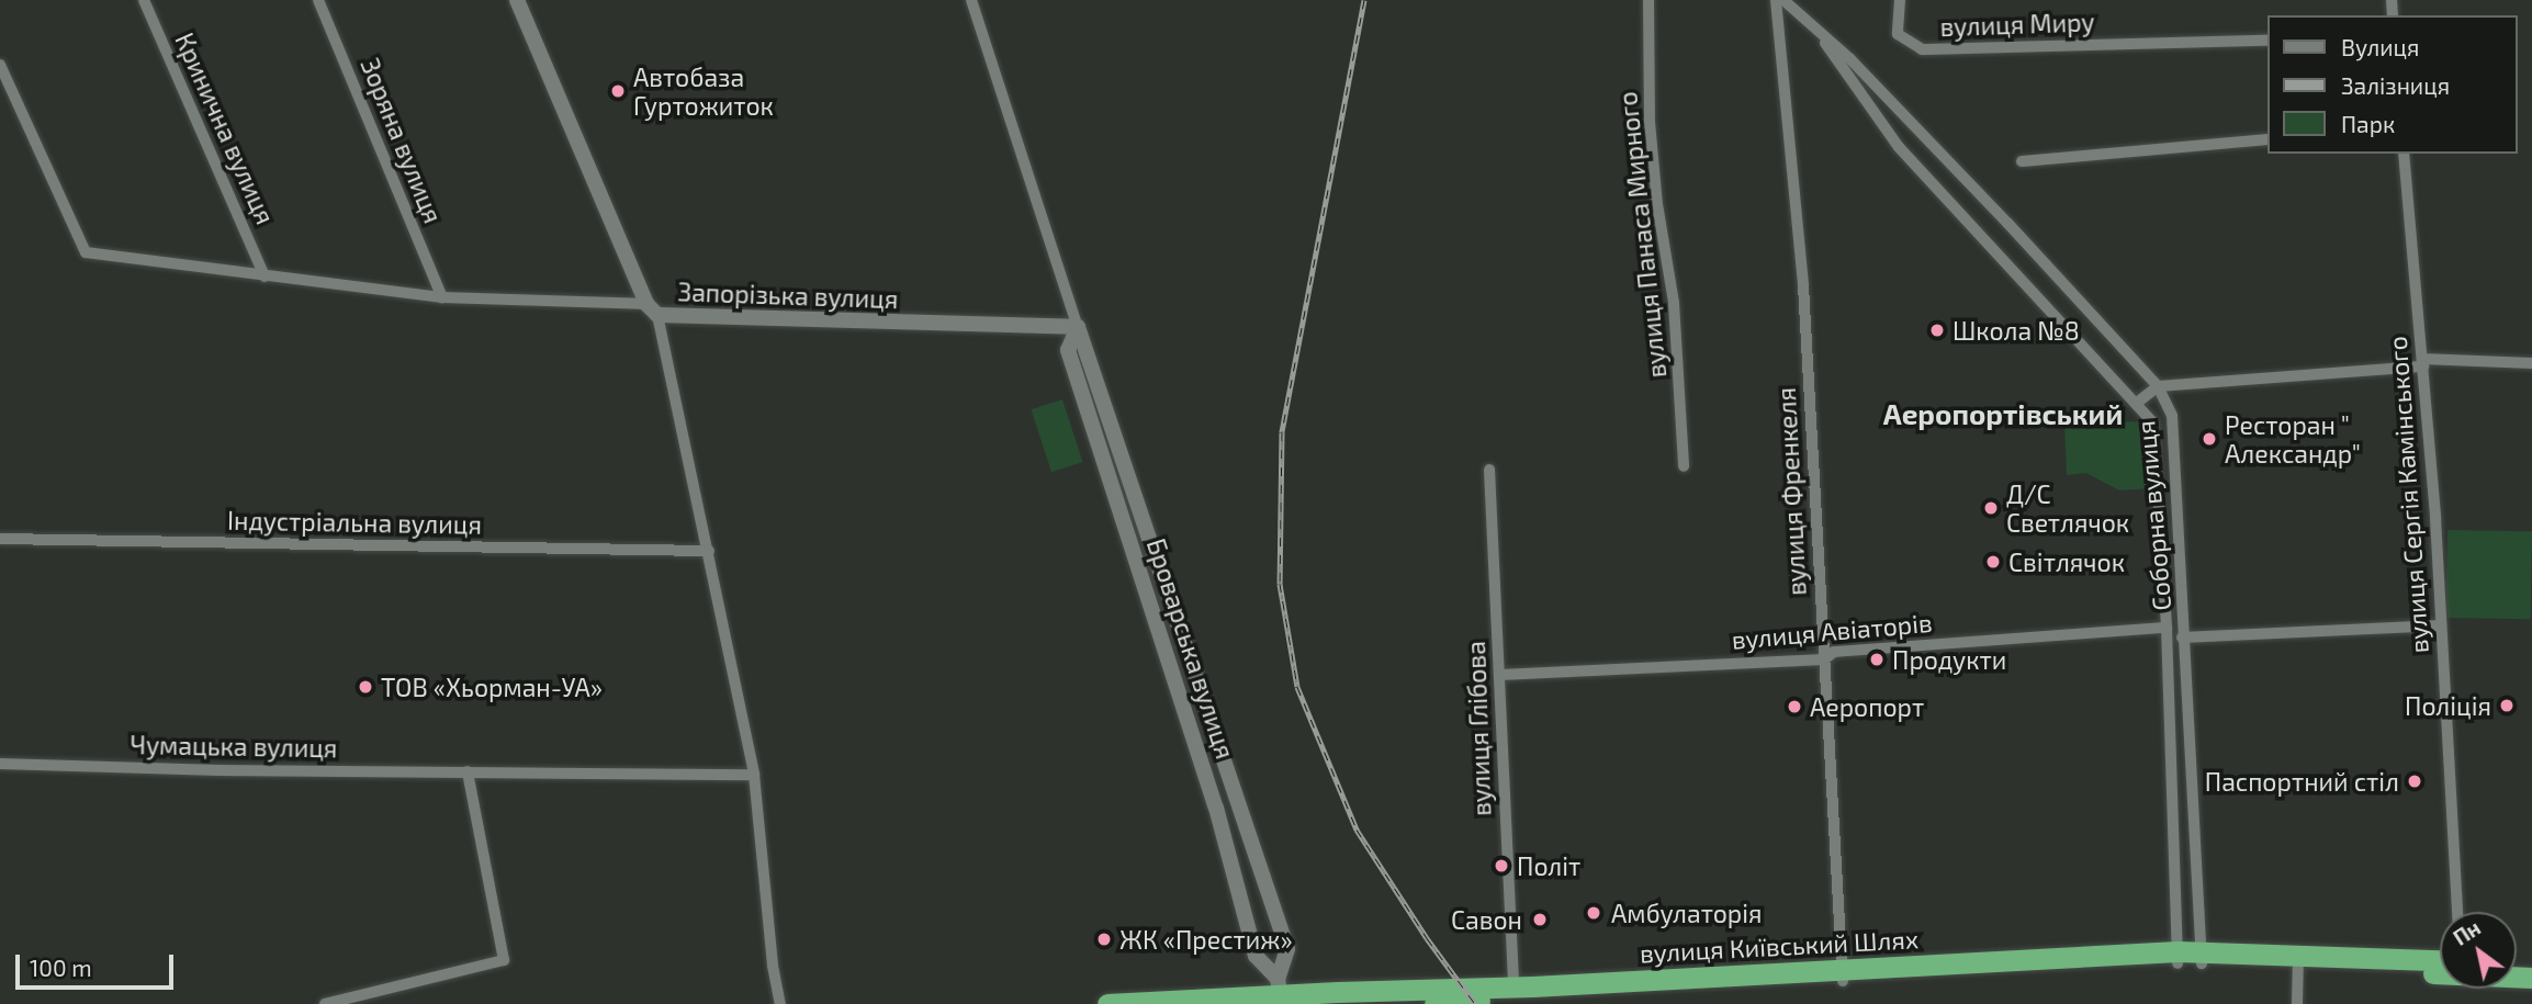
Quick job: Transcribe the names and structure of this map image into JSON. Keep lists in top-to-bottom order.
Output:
{
  "streets": {
    "highway": ["вулиця Київський Шлях"],
    "street": [
      "вулиця Миру",
      "Кринична вулиця",
      "Зоряна вулиця",
      "вулиця Панаса Мирного",
      "Запорізька вулиця",
      "вулиця Френкеля",
      "вулиця Сергія Камінського",
      "Соборна вулиця",
      "Індустріальна вулиця",
      "вулиця Авіаторів",
      "Броварська вулиця",
      "вулиця Глібова",
      "Чумацька вулиця"
    ]
  },
  "crossings": [
    ["Запорізька вулиця", "Броварська вулиця"],
    ["вулиця Френкеля", "Соборна вулиця"],
    ["вулиця Френкеля", "вулиця Авіаторів"],
    ["вулиця Френкеля", "вулиця Київський Шлях"],
    ["вулиця Сергія Камінського", "вулиця Авіаторів"],
    ["Соборна вулиця", "вулиця Авіаторів"],
    ["Соборна вулиця", "вулиця Київський Шлях"],
    ["вулиця Авіаторів", "вулиця Глібова"],
    ["Броварська вулиця", "вулиця Київський Шлях"],
    ["вулиця Глібова", "вулиця Київський Шлях"]
  ],
  "districts": ["Аеропортівський"],
  "places": [
    "Автобаза Гуртожиток",
    "Школа №8",
    "Ресторан \" Александр\"",
    "Д/С Светлячок",
    "Світлячок",
    "Продукти",
    "ТОВ «Хьорман-УА»",
    "Поліція",
    "Аеропорт",
    "Паспортний стіл",
    "Політ",
    "Амбулаторія",
    "Савон",
    "ЖК «Престиж»"
  ],
  "legend": ["Вулиця", "Залізниця", "Парк"],
  "scale_bar": "100 m",
  "north": "top left"
}
